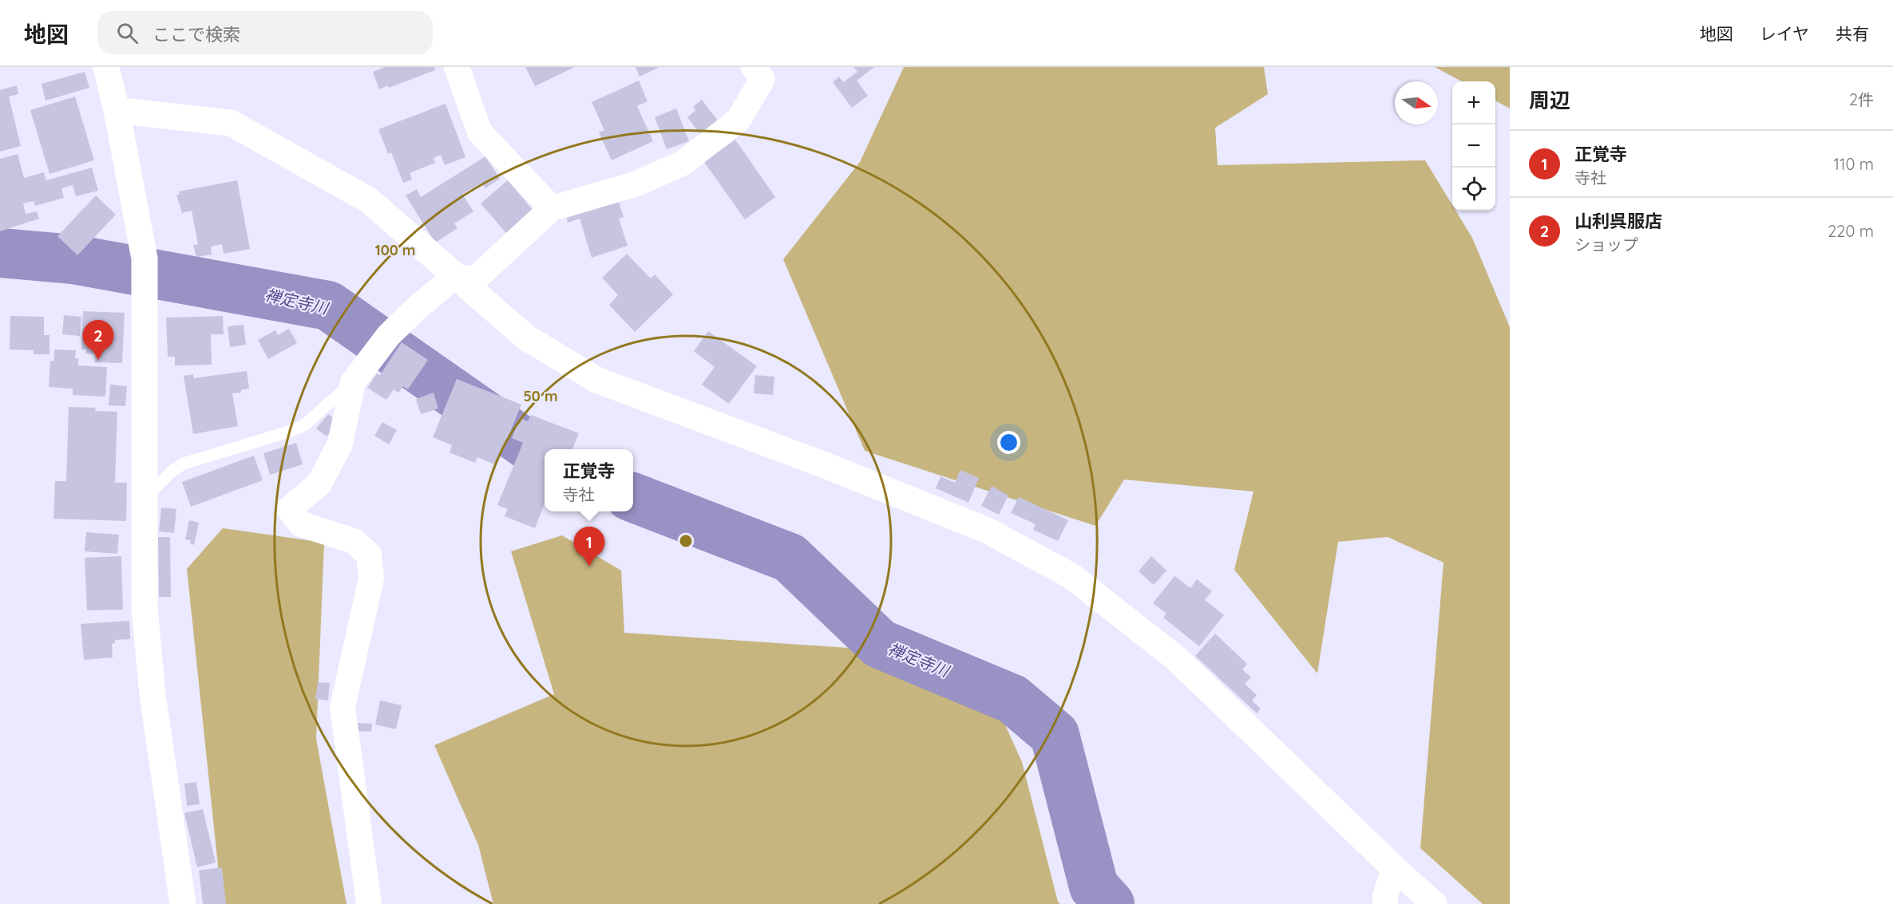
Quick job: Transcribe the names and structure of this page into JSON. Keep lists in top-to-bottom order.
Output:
{
  "water": ["禅定寺川"],
  "north": "right",
  "page": {
    "header": "地図",
    "search": "ここで検索",
    "nav": ["地図", "レイヤ", "共有"],
    "heading": ["周辺", "2件"],
    "map_buttons": ["+", "−"],
    "list": [
      {
        "mark": "1",
        "name": "正覚寺",
        "note": "寺社",
        "value": "110 m"
      },
      {
        "mark": "2",
        "name": "山利呉服店",
        "note": "ショップ",
        "value": "220 m"
      }
    ],
    "pins": ["2", "1"],
    "popup": ["正覚寺", "寺社"]
  },
  "rings": ["100 m", "50 m"]
}
